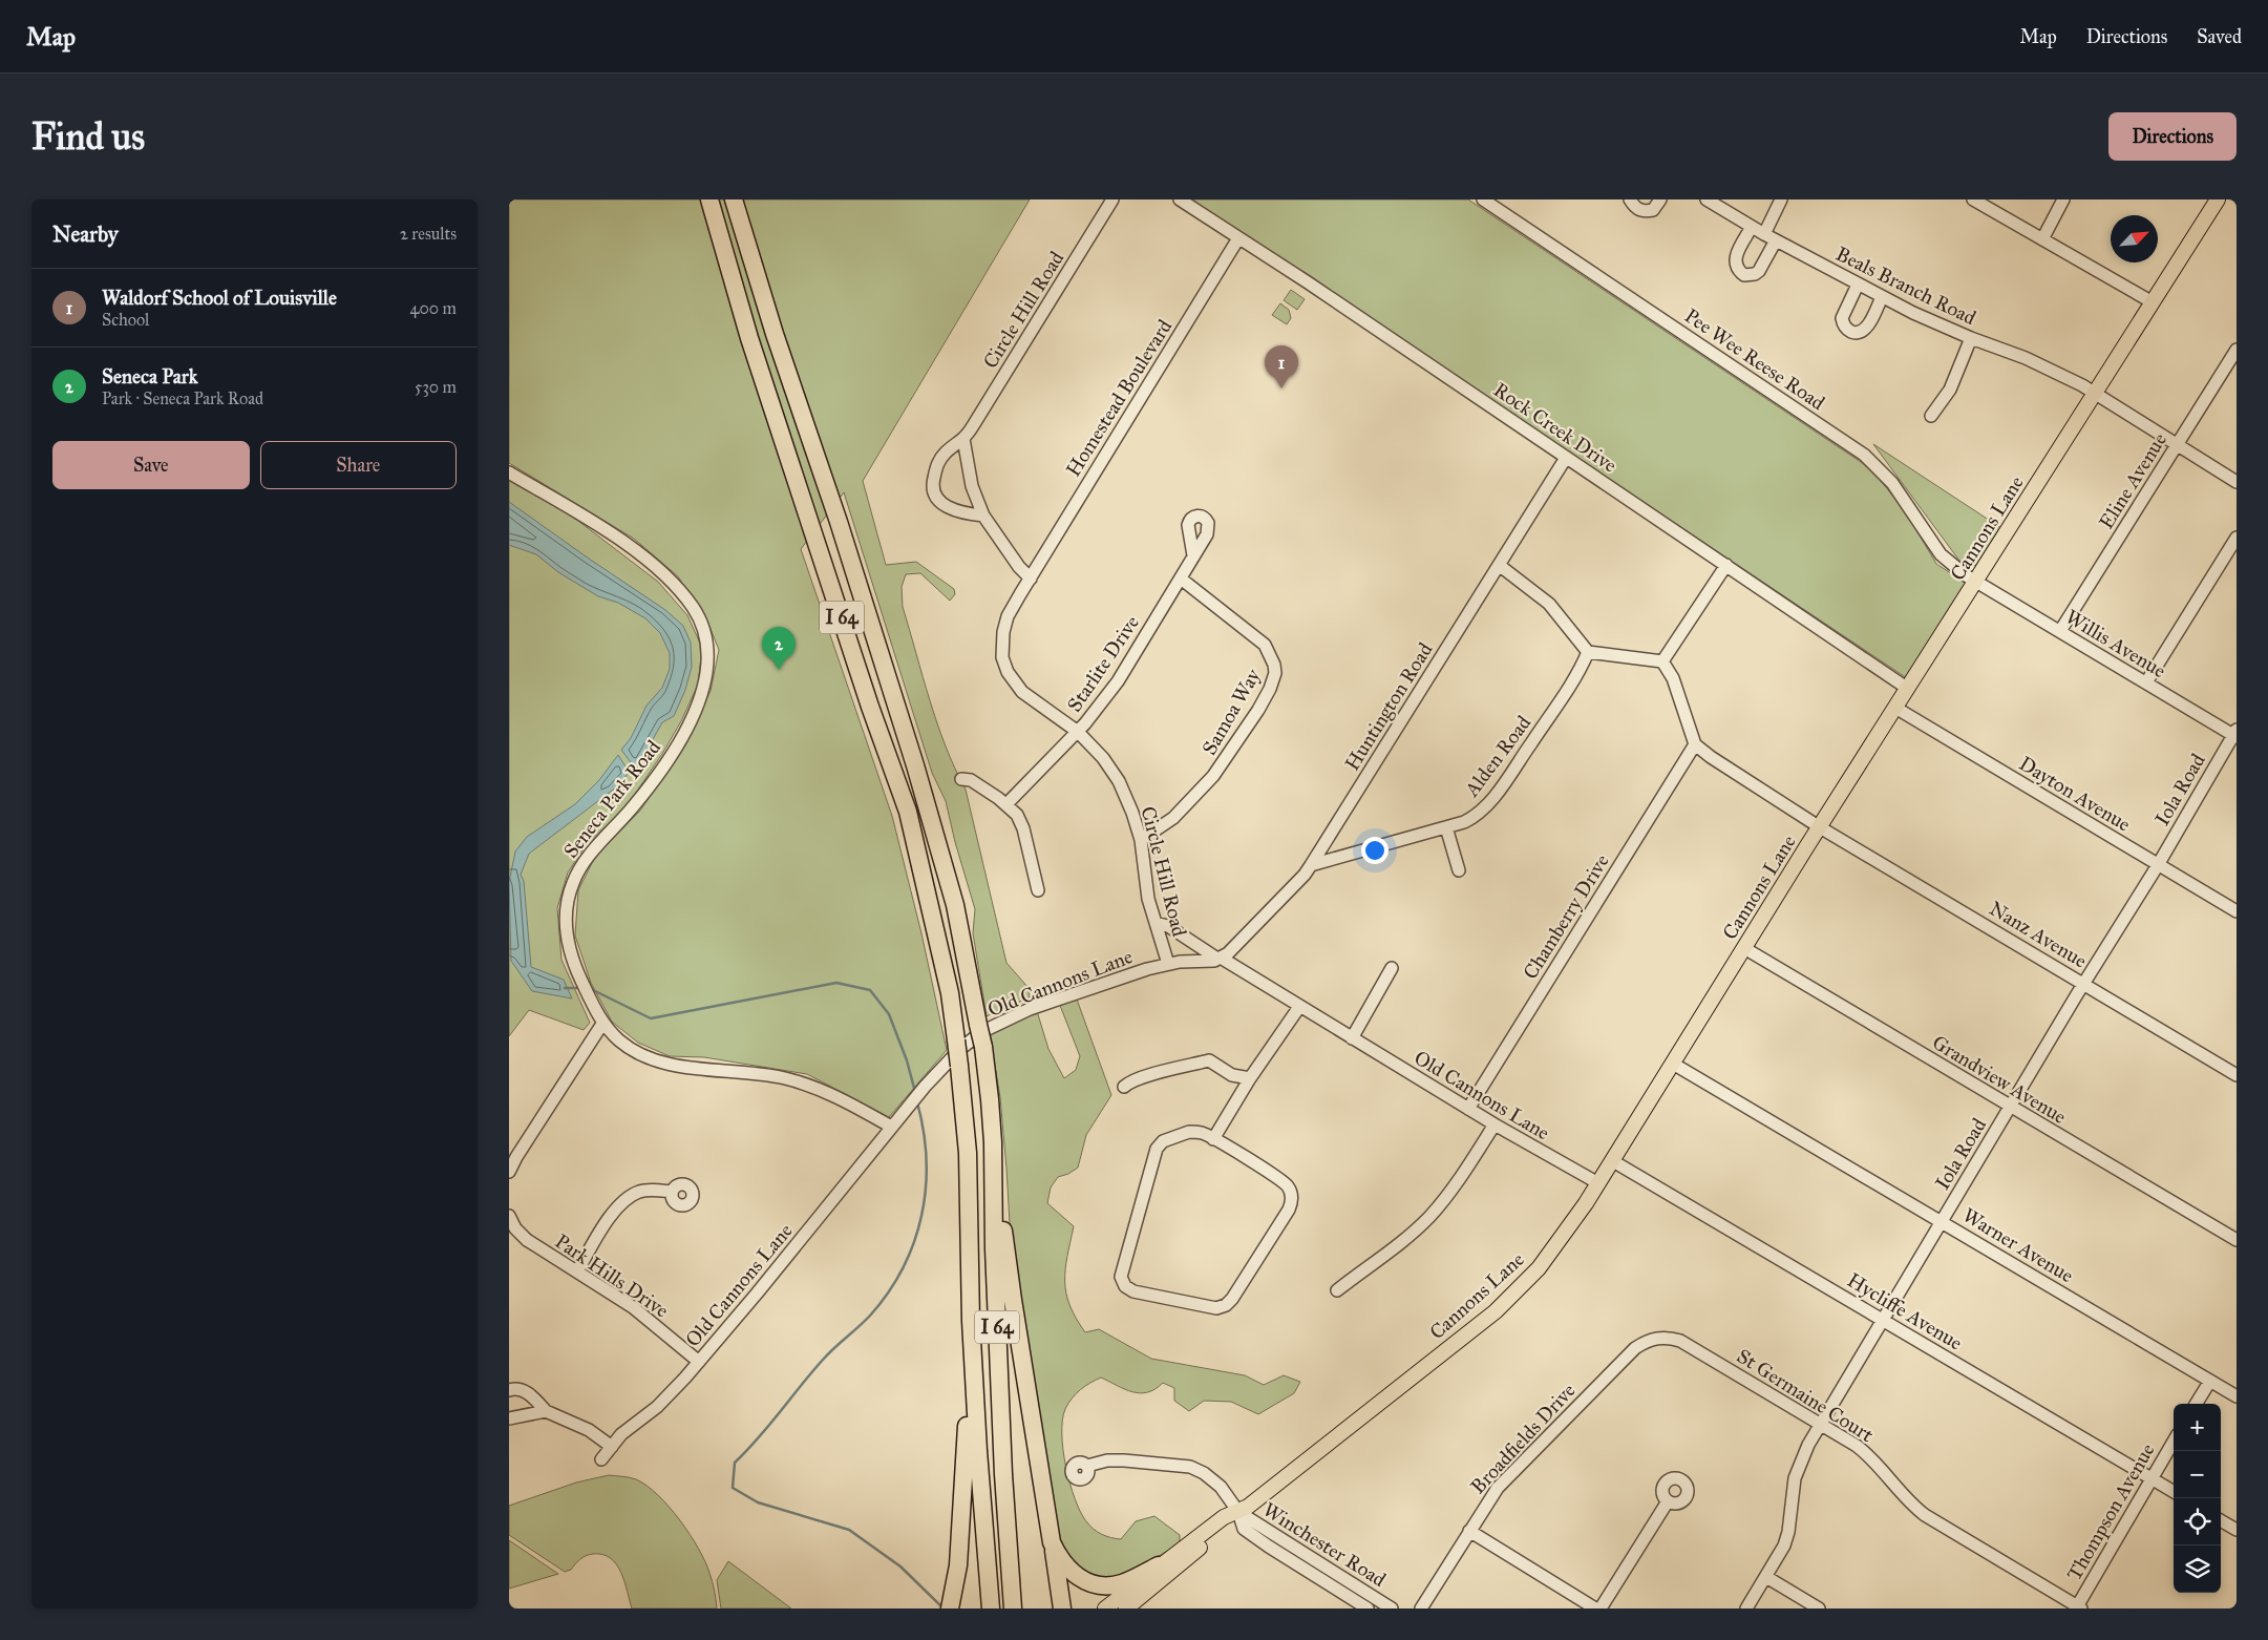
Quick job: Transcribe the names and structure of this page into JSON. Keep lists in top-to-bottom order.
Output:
{
  "streets": {
    "highway": ["I 64"],
    "main road": ["Cannons Lane"],
    "street": [
      "Beals Branch Road",
      "Circle Hill Road",
      "Pee Wee Reese Road",
      "Homestead Boulevard",
      "Rock Creek Drive",
      "Eline Avenue",
      "Willis Avenue",
      "Starlite Drive",
      "Huntington Road",
      "Samoa Way",
      "Alden Road",
      "Iola Road",
      "Dayton Avenue",
      "Seneca Park Road",
      "Chamberry Drive",
      "Nanz Avenue",
      "Old Cannons Lane",
      "Grandview Avenue",
      "Warner Avenue",
      "Park Hills Drive",
      "Hycliffe Avenue",
      "St Germaine Court",
      "Broadfields Drive",
      "Thompson Avenue",
      "Winchester Road"
    ]
  },
  "crossings": [
    ["Beals Branch Road", "Eline Avenue"],
    ["Beals Branch Road", "Cannons Lane"],
    ["Circle Hill Road", "Homestead Boulevard"],
    ["Circle Hill Road", "Starlite Drive"],
    ["Circle Hill Road", "Samoa Way"],
    ["Circle Hill Road", "Old Cannons Lane"],
    ["Pee Wee Reese Road", "Cannons Lane"],
    ["Pee Wee Reese Road", "Willis Avenue"],
    ["Homestead Boulevard", "Rock Creek Drive"],
    ["Rock Creek Drive", "Cannons Lane"],
    ["Rock Creek Drive", "Huntington Road"],
    ["Eline Avenue", "Willis Avenue"],
    ["Cannons Lane", "Willis Avenue"],
    ["Cannons Lane", "Dayton Avenue"],
    ["Cannons Lane", "Nanz Avenue"],
    ["Cannons Lane", "Old Cannons Lane"],
    ["Cannons Lane", "Grandview Avenue"],
    ["Cannons Lane", "Warner Avenue"],
    ["Cannons Lane", "Hycliffe Avenue"],
    ["Cannons Lane", "Winchester Road"],
    ["Willis Avenue", "Iola Road"],
    ["Starlite Drive", "Samoa Way"],
    ["Huntington Road", "Alden Road"],
    ["Huntington Road", "Old Cannons Lane"],
    ["Iola Road", "Dayton Avenue"],
    ["Iola Road", "Nanz Avenue"],
    ["Iola Road", "Grandview Avenue"],
    ["Iola Road", "Warner Avenue"],
    ["Iola Road", "Hycliffe Avenue"],
    ["Iola Road", "St Germaine Court"],
    ["Seneca Park Road", "Old Cannons Lane"],
    ["Chamberry Drive", "Nanz Avenue"],
    ["Chamberry Drive", "Old Cannons Lane"],
    ["Old Cannons Lane", "Park Hills Drive"],
    ["Hycliffe Avenue", "Thompson Avenue"],
    ["St Germaine Court", "Broadfields Drive"],
    ["St Germaine Court", "Thompson Avenue"]
  ],
  "north": "top right",
  "page": {
    "header": "Map",
    "nav": ["Map", "Directions", "Saved"],
    "buttons": [
      "Directions",
      ["Save", "Share"]
    ],
    "title": "Find us",
    "heading": ["Nearby", "2 results"],
    "list": [
      {
        "mark": "1",
        "name": "Waldorf School of Louisville",
        "note": "School",
        "value": "400 m"
      },
      {
        "mark": "2",
        "name": "Seneca Park",
        "note": "Park · Seneca Park Road",
        "value": "530 m"
      }
    ],
    "pins": ["1", "2"],
    "map_buttons": ["+", "−"]
  }
}
